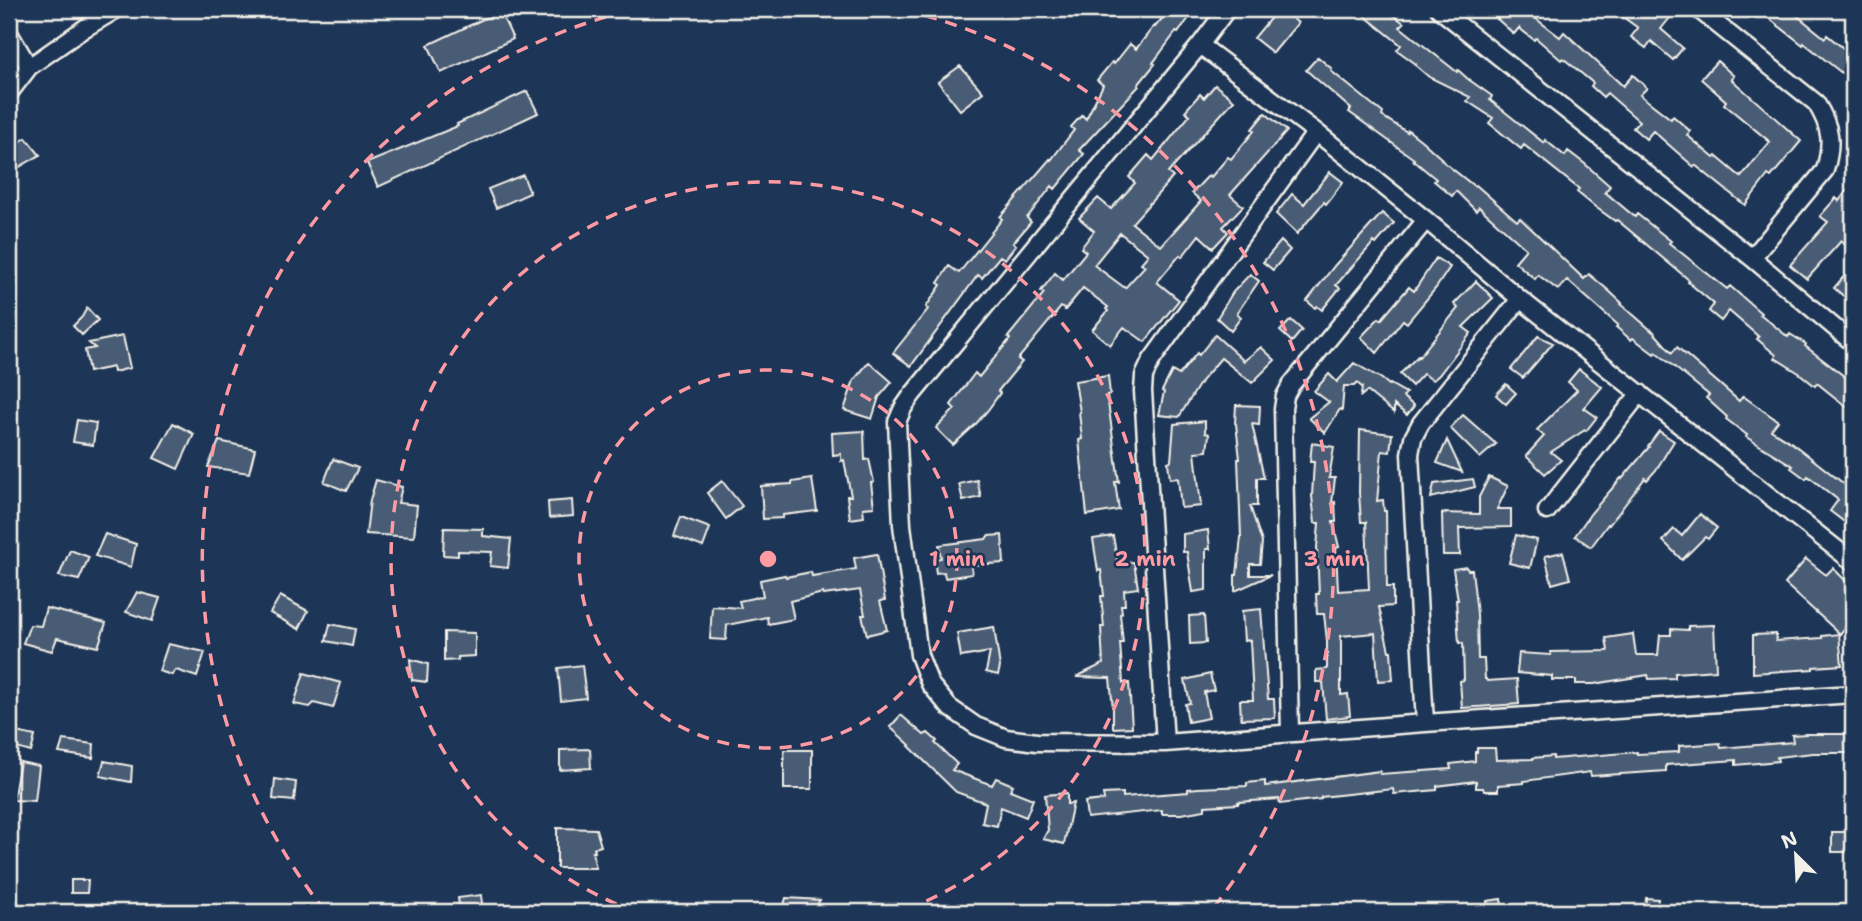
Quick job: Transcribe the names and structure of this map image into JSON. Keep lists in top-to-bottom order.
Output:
{
  "north": "top left",
  "rings": ["1 min", "2 min", "3 min"]
}
